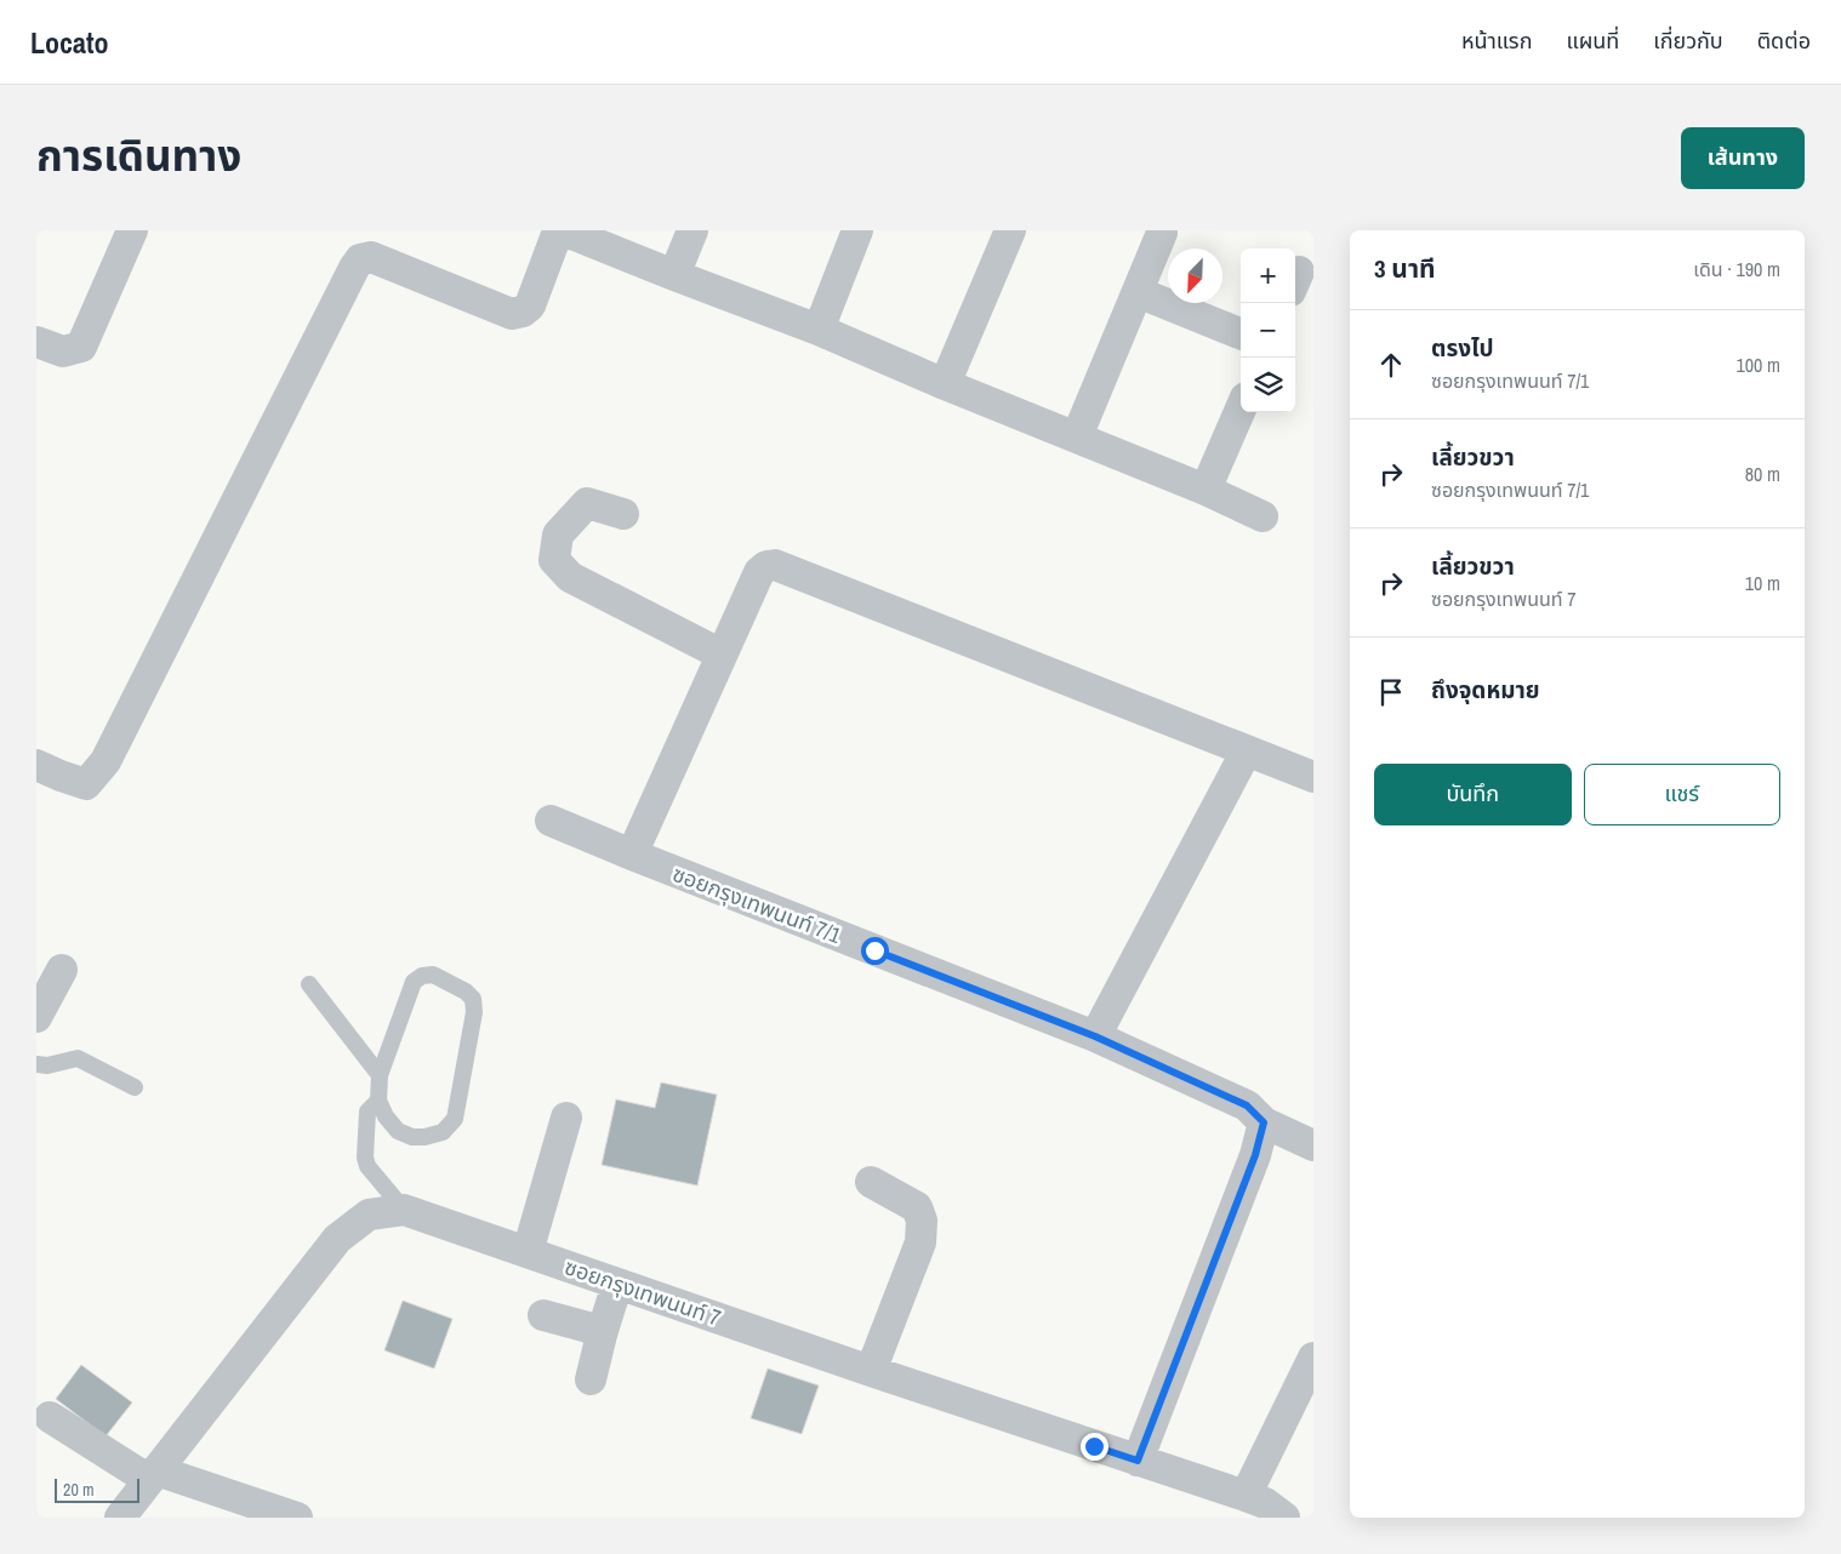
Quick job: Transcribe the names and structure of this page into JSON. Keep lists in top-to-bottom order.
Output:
{
  "streets": {
    "street": ["ซอยกรุงเทพนนท์ 7/1", "ซอยกรุงเทพนนท์ 7"]
  },
  "scale_bar": "20 m",
  "north": "bottom left",
  "page": {
    "header": "Locato",
    "nav": [
      "หน้าแรก",
      "แผนที่",
      "เกี่ยวกับ",
      "ติดต่อ"
    ],
    "title": "การเดินทาง",
    "buttons": [
      "เส้นทาง",
      ["บันทึก", "แชร์"]
    ],
    "heading": ["3 นาที", "เดิน · 190 m"],
    "map_buttons": ["+", "−"],
    "list": [
      ["ตรงไป", "ซอยกรุงเทพนนท์ 7/1", "100 m"],
      ["เลี้ยวขวา", "ซอยกรุงเทพนนท์ 7/1", "80 m"],
      ["เลี้ยวขวา", "ซอยกรุงเทพนนท์ 7", "10 m"],
      "ถึงจุดหมาย"
    ],
    "scale": "20 m"
  }
}
